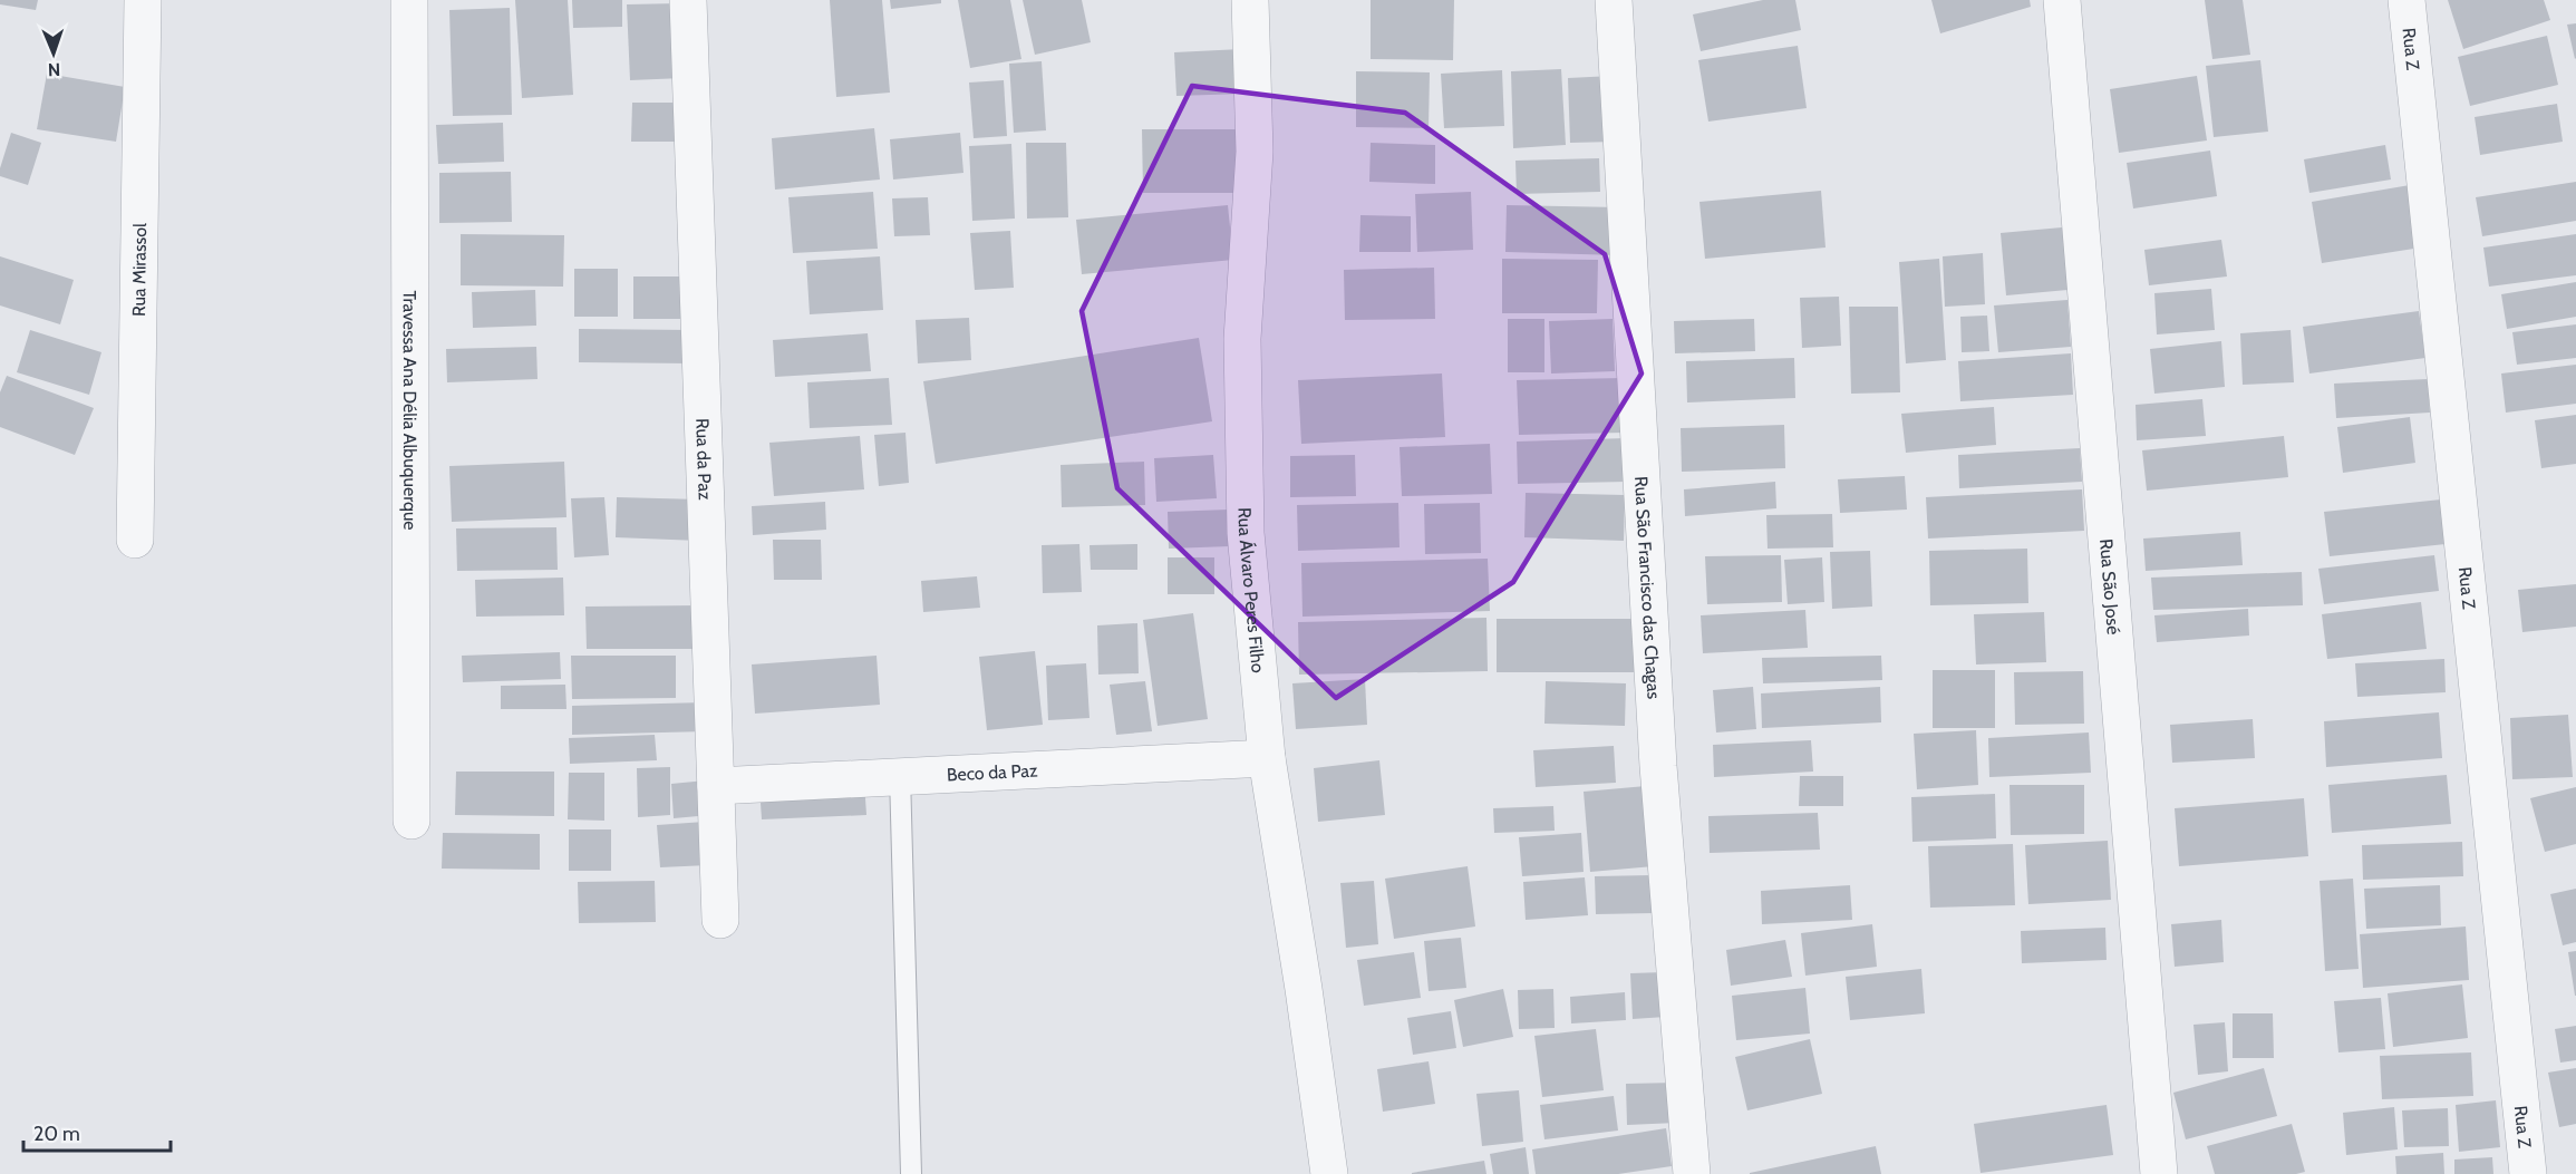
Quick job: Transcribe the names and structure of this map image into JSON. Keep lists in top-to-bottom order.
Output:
{
  "streets": {
    "street": [
      "Rua Z",
      "Rua Mirassol",
      "Travessa Ana Délia Albuquerque",
      "Rua da Paz",
      "Rua São José",
      "Rua São Francisco das Chagas",
      "Rua Álvaro Peres Filho",
      "Beco da Paz"
    ]
  },
  "crossings": [
    ["Rua da Paz", "Beco da Paz"],
    ["Rua Álvaro Peres Filho", "Beco da Paz"]
  ],
  "scale_bar": "20 m",
  "north": "bottom"
}
